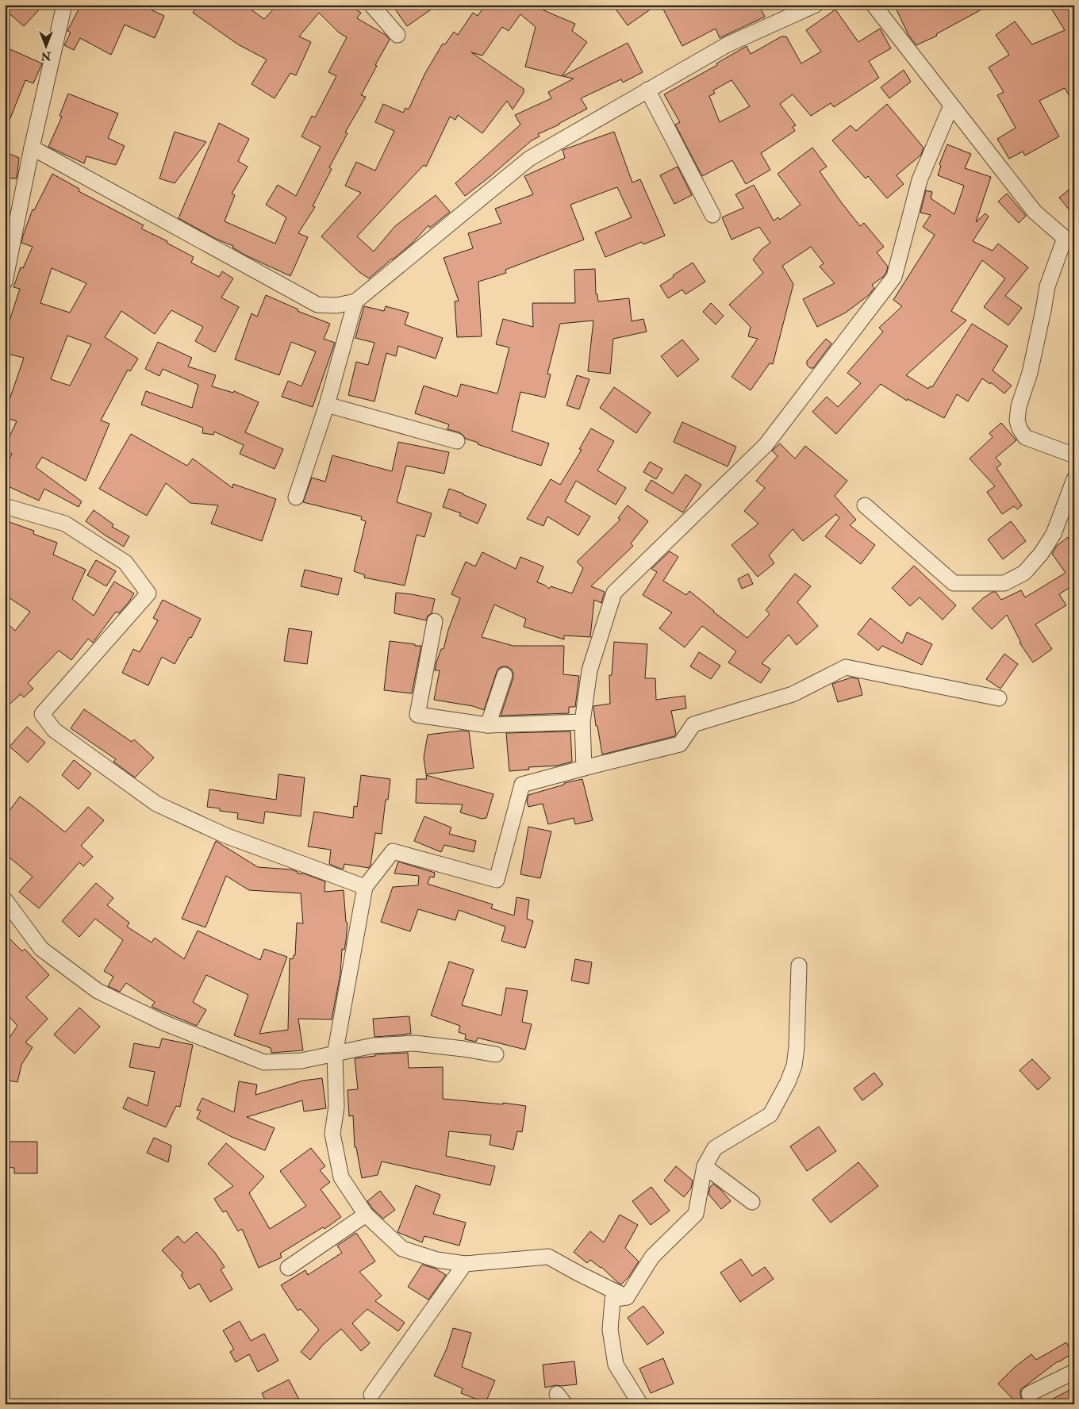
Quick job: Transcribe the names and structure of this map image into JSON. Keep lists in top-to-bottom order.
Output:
{
  "north": "bottom"
}
